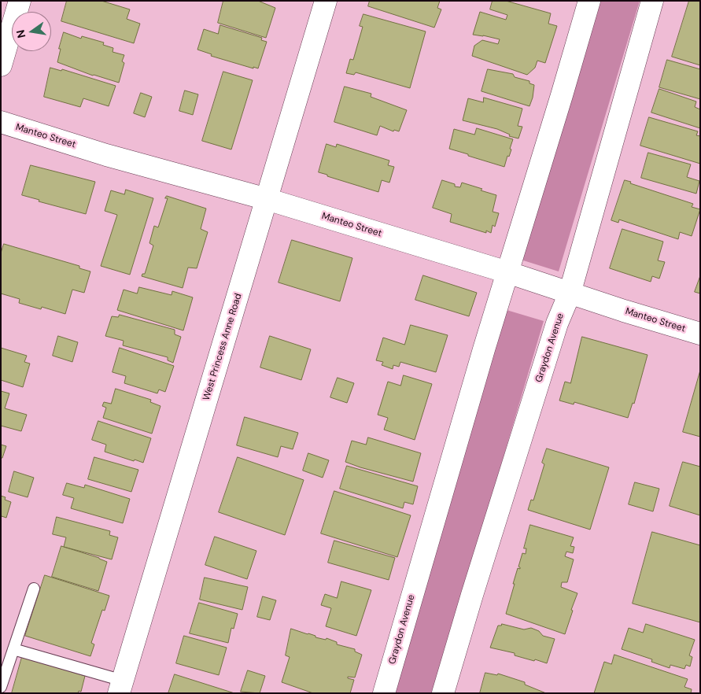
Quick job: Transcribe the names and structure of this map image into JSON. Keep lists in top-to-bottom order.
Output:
{
  "streets": {
    "street": ["Manteo Street", "West Princess Anne Road", "Graydon Avenue"]
  },
  "crossings": [
    ["Manteo Street", "West Princess Anne Road"],
    ["Manteo Street", "Graydon Avenue"]
  ],
  "north": "left"
}
